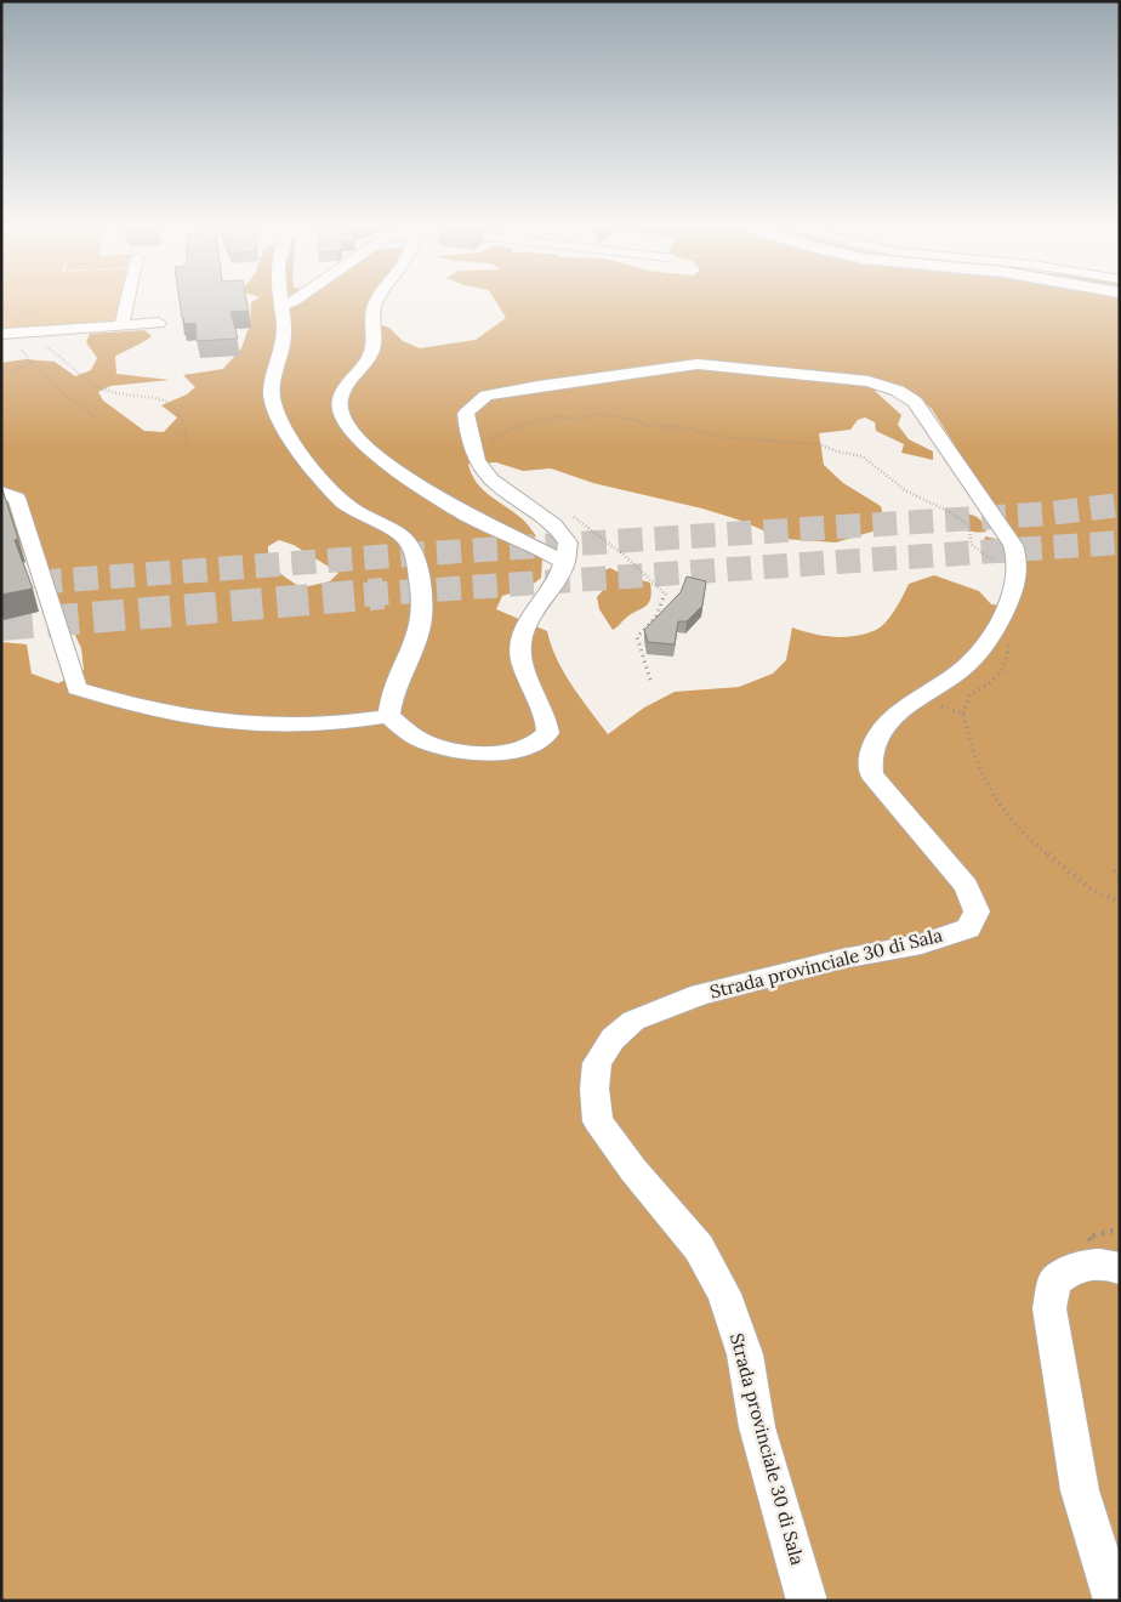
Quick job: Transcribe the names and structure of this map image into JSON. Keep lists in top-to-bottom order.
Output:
{
  "streets": {
    "street": ["Strada provinciale 30 di Sala"]
  }
}
